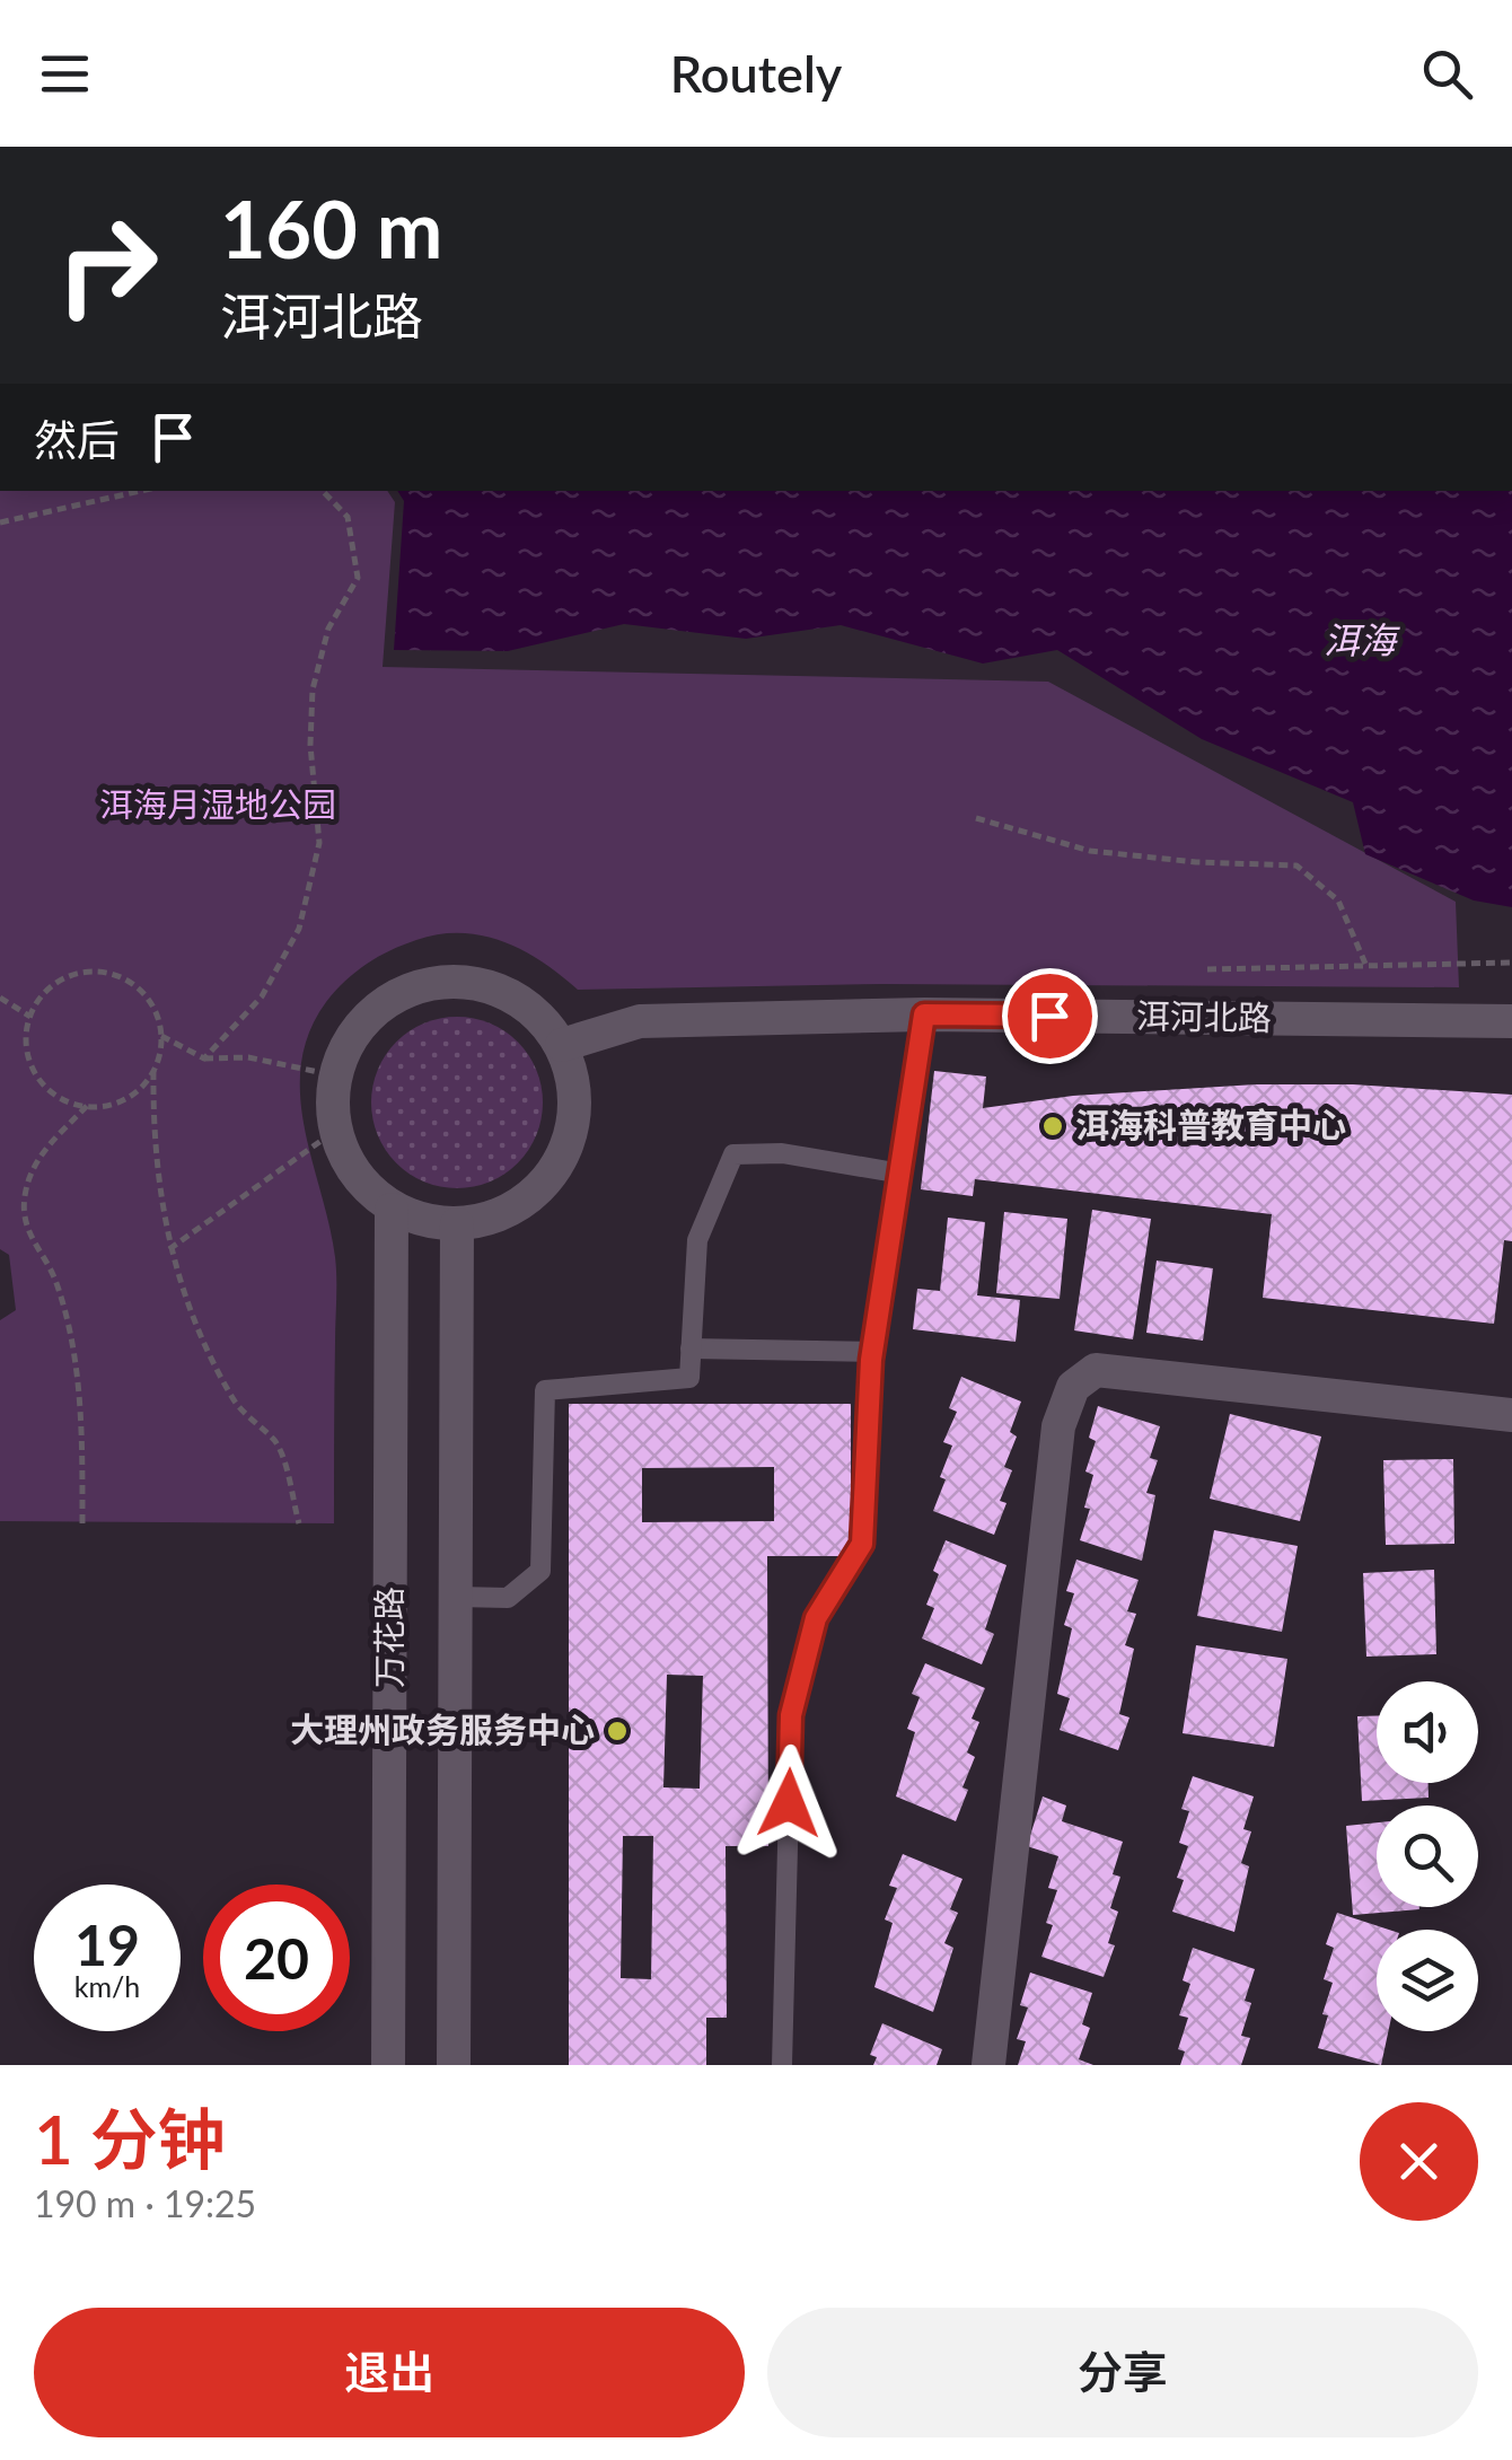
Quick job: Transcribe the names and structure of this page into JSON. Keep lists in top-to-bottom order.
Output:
{
  "streets": {
    "street": ["洱河北路", "万花路"]
  },
  "crossings": [
    ["洱河北路", "万花路"]
  ],
  "water": ["洱海"],
  "parks": ["洱海月湿地公园"],
  "places": ["洱海科普教育中心", "大理州政务服务中心"],
  "page": {
    "header": "Routely",
    "turn": ["160 m", "洱河北路"],
    "then": "然后",
    "speed": "19 km/h",
    "limit": "20",
    "heading": ["1 分钟", "190 m · 19:25"],
    "buttons": ["退出", "分享"]
  }
}
